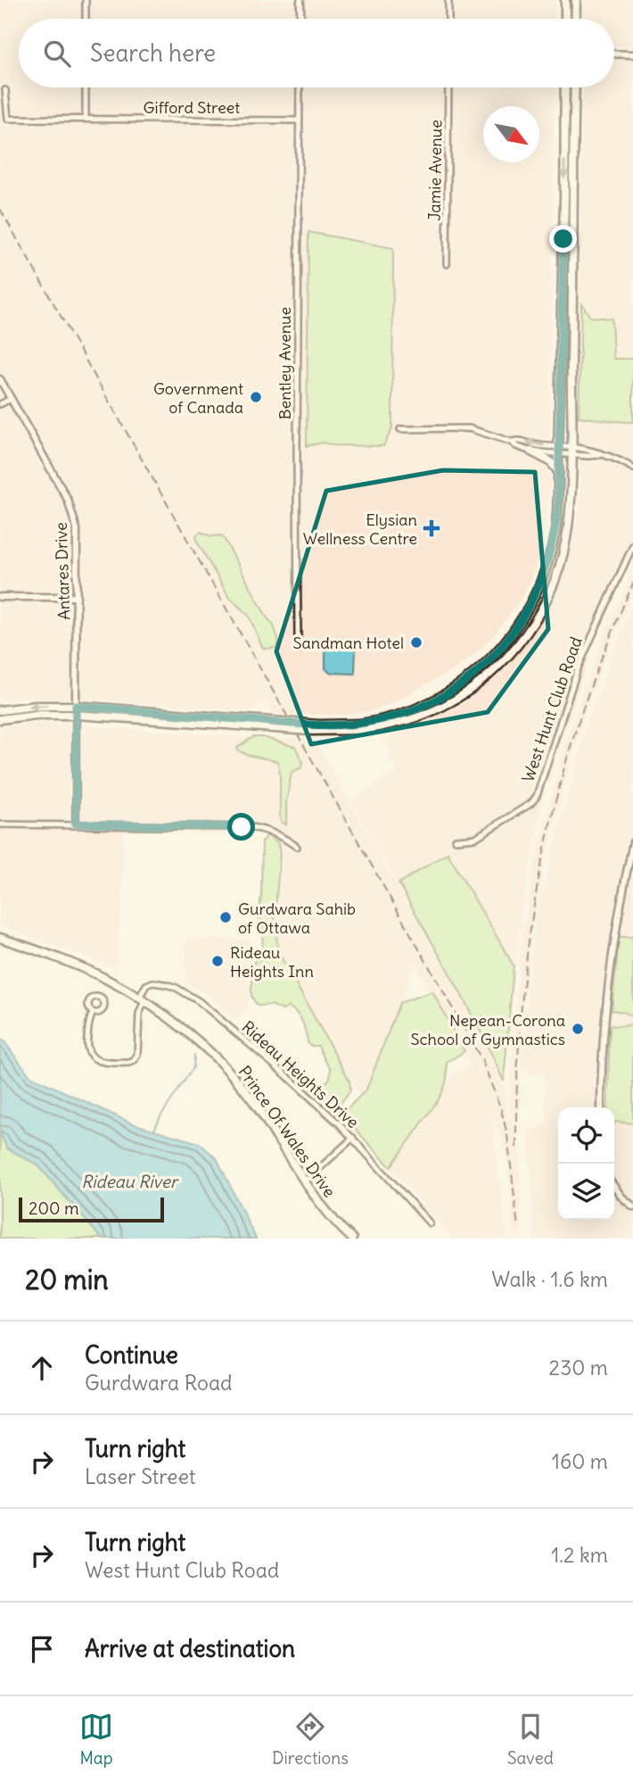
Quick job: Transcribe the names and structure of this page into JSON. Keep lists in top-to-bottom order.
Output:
{
  "streets": {
    "main road": ["Prince Of Wales Drive"],
    "street": [
      "Gifford Street",
      "Jamie Avenue",
      "Bentley Avenue",
      "Antares Drive",
      "West Hunt Club Road",
      "Rideau Heights Drive"
    ]
  },
  "crossings": [
    ["Gifford Street", "Bentley Avenue"],
    ["Rideau Heights Drive", "Prince Of Wales Drive"]
  ],
  "water": ["Rideau River"],
  "places": {
    "other": [
      "Government of Canada",
      "Sandman Hotel",
      "Gurdwara Sahib of Ottawa",
      "Rideau Heights Inn",
      "Nepean-Corona School of Gymnastics"
    ],
    "health": ["Elysian Wellness Centre"]
  },
  "scale_bar": "200 m",
  "north": "bottom right",
  "page": {
    "search": "Search here",
    "scale": "200 m",
    "heading": ["20 min", "Walk · 1.6 km"],
    "list": [
      ["Continue", "Gurdwara Road", "230 m"],
      ["Turn right", "Laser Street", "160 m"],
      ["Turn right", "West Hunt Club Road", "1.2 km"],
      "Arrive at destination"
    ],
    "nav": ["Map", "Directions", "Saved"]
  }
}
